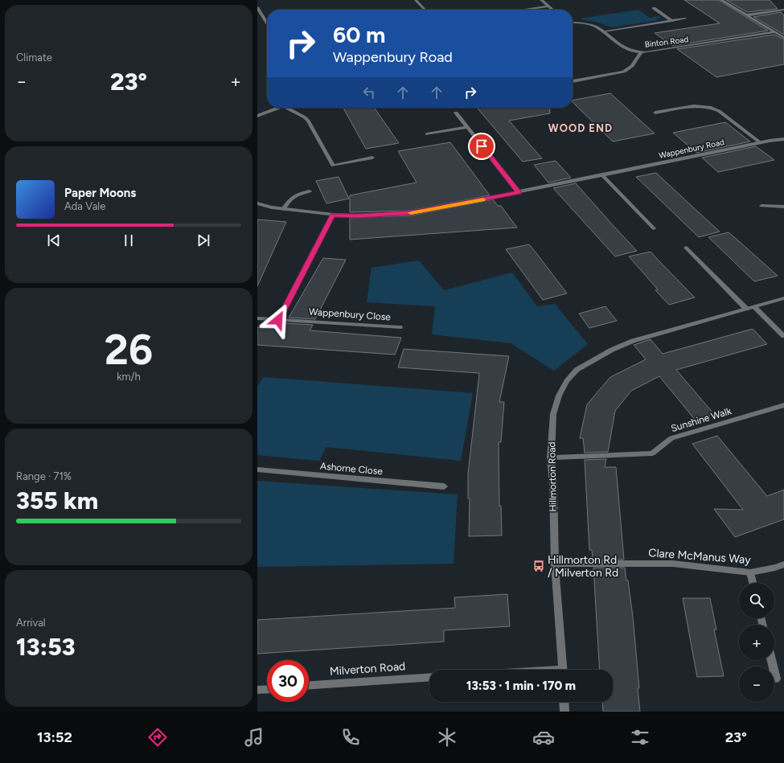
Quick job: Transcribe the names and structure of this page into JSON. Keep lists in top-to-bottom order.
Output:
{
  "streets": {
    "street": [
      "Binton Road",
      "Wappenbury Road",
      "Wappenbury Close",
      "Sunshine Walk",
      "Ashorne Close",
      "Hillmorton Road",
      "Clare McManus Way",
      "Milverton Road"
    ]
  },
  "crossings": [
    ["Sunshine Walk", "Hillmorton Road"],
    ["Hillmorton Road", "Clare McManus Way"]
  ],
  "districts": ["WOOD END"],
  "places": {
    "bus stop": ["Hillmorton Rd / Milverton Rd"]
  },
  "page": {
    "tile": [
      "Climate",
      ["26", "km/h"],
      ["Range · 71%", "355 km"],
      ["Arrival", "13:53"]
    ],
    "turn": ["60 m", "Wappenbury Road"],
    "heat": ["−", "23°", "+"],
    "song": ["Paper Moons", "Ada Vale"],
    "map_buttons": ["+", "−"],
    "limit": "30",
    "trip": "13:53 · 1 min · 170 m",
    "tabs": ["13:52", "23°"]
  }
}
